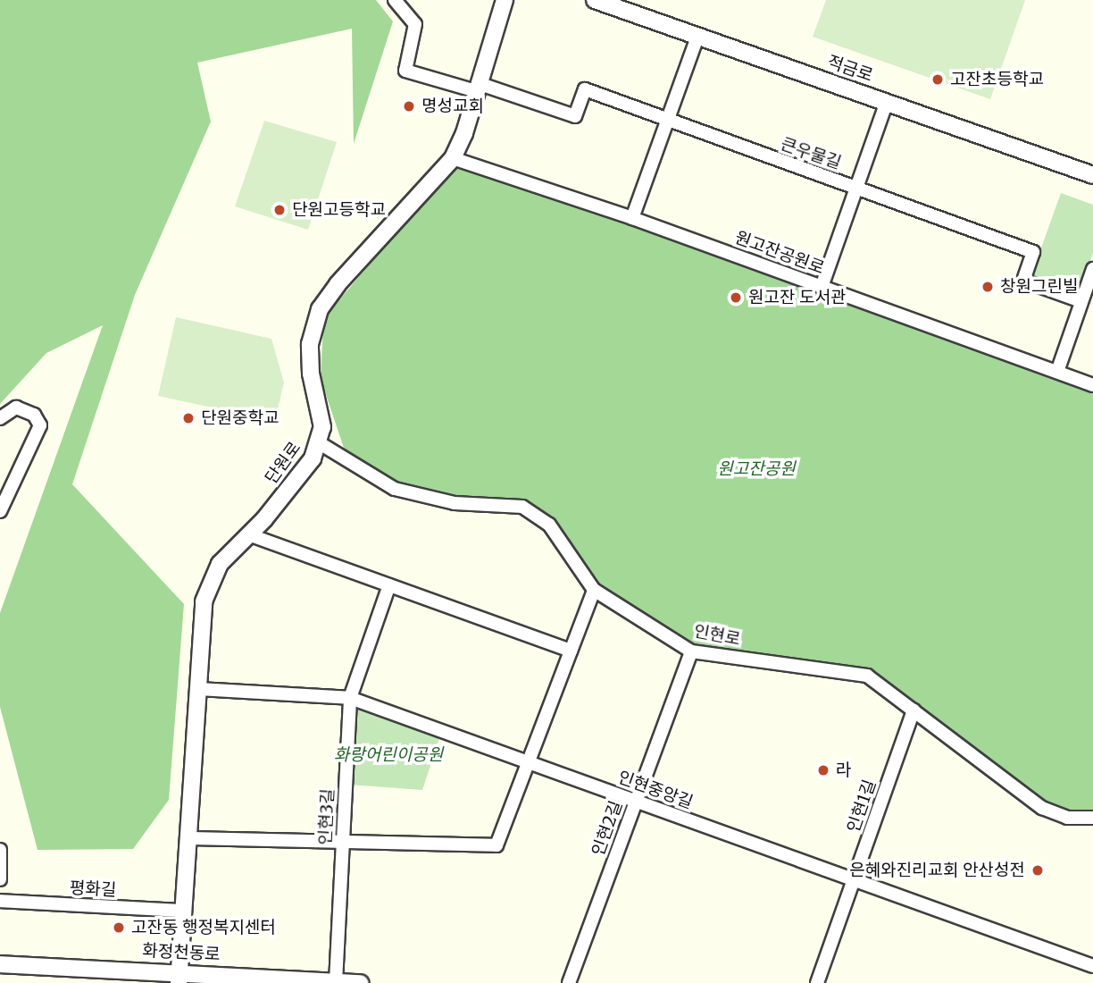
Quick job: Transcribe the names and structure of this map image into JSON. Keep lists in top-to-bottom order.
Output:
{
  "streets": {
    "street": [
      "적금로",
      "큰우물길",
      "원고잔공원로",
      "단원로",
      "인현로",
      "인현중앙길",
      "인현1길",
      "인현3길",
      "인현2길",
      "평화길",
      "화정천동로"
    ]
  },
  "crossings": [
    ["큰우물길", "단원로"],
    ["원고잔공원로", "단원로"],
    ["단원로", "인현로"],
    ["단원로", "인현중앙길"],
    ["단원로", "평화길"],
    ["단원로", "화정천동로"],
    ["인현로", "인현1길"],
    ["인현로", "인현2길"],
    ["인현중앙길", "인현1길"],
    ["인현중앙길", "인현3길"],
    ["인현중앙길", "인현2길"],
    ["인현3길", "화정천동로"]
  ],
  "parks": ["원고잔공원", "화랑어린이공원"],
  "places": [
    "고잔초등학교",
    "명성교회",
    "단원고등학교",
    "창원그린빌",
    "원고잔 도서관",
    "단원중학교",
    "라",
    "은혜와진리교회 안산성전",
    "고잔동 행정복지센터"
  ]
}
